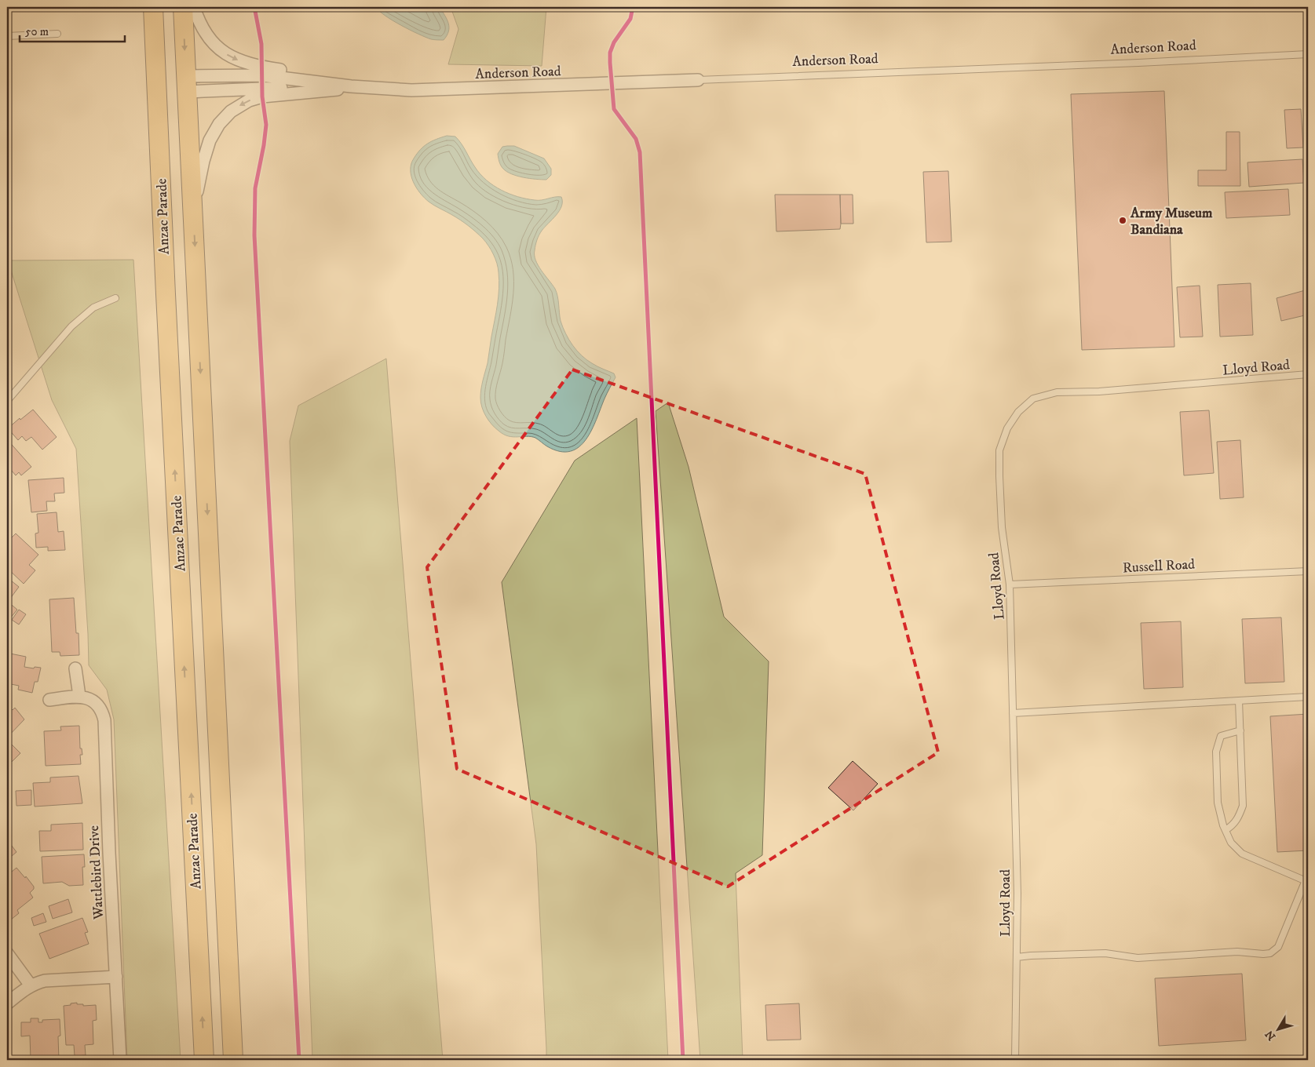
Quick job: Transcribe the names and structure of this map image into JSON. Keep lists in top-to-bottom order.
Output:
{
  "streets": {
    "main road": ["Anzac Parade"],
    "street": ["Anderson Road", "Wattlebird Drive"],
    "lane": ["Lloyd Road", "Russell Road"]
  },
  "crossings": [
    ["Anderson Road", "Anzac Parade"],
    ["Lloyd Road", "Russell Road"]
  ],
  "places": ["Army Museum Bandiana"],
  "scale_bar": "50 m",
  "north": "bottom left"
}
